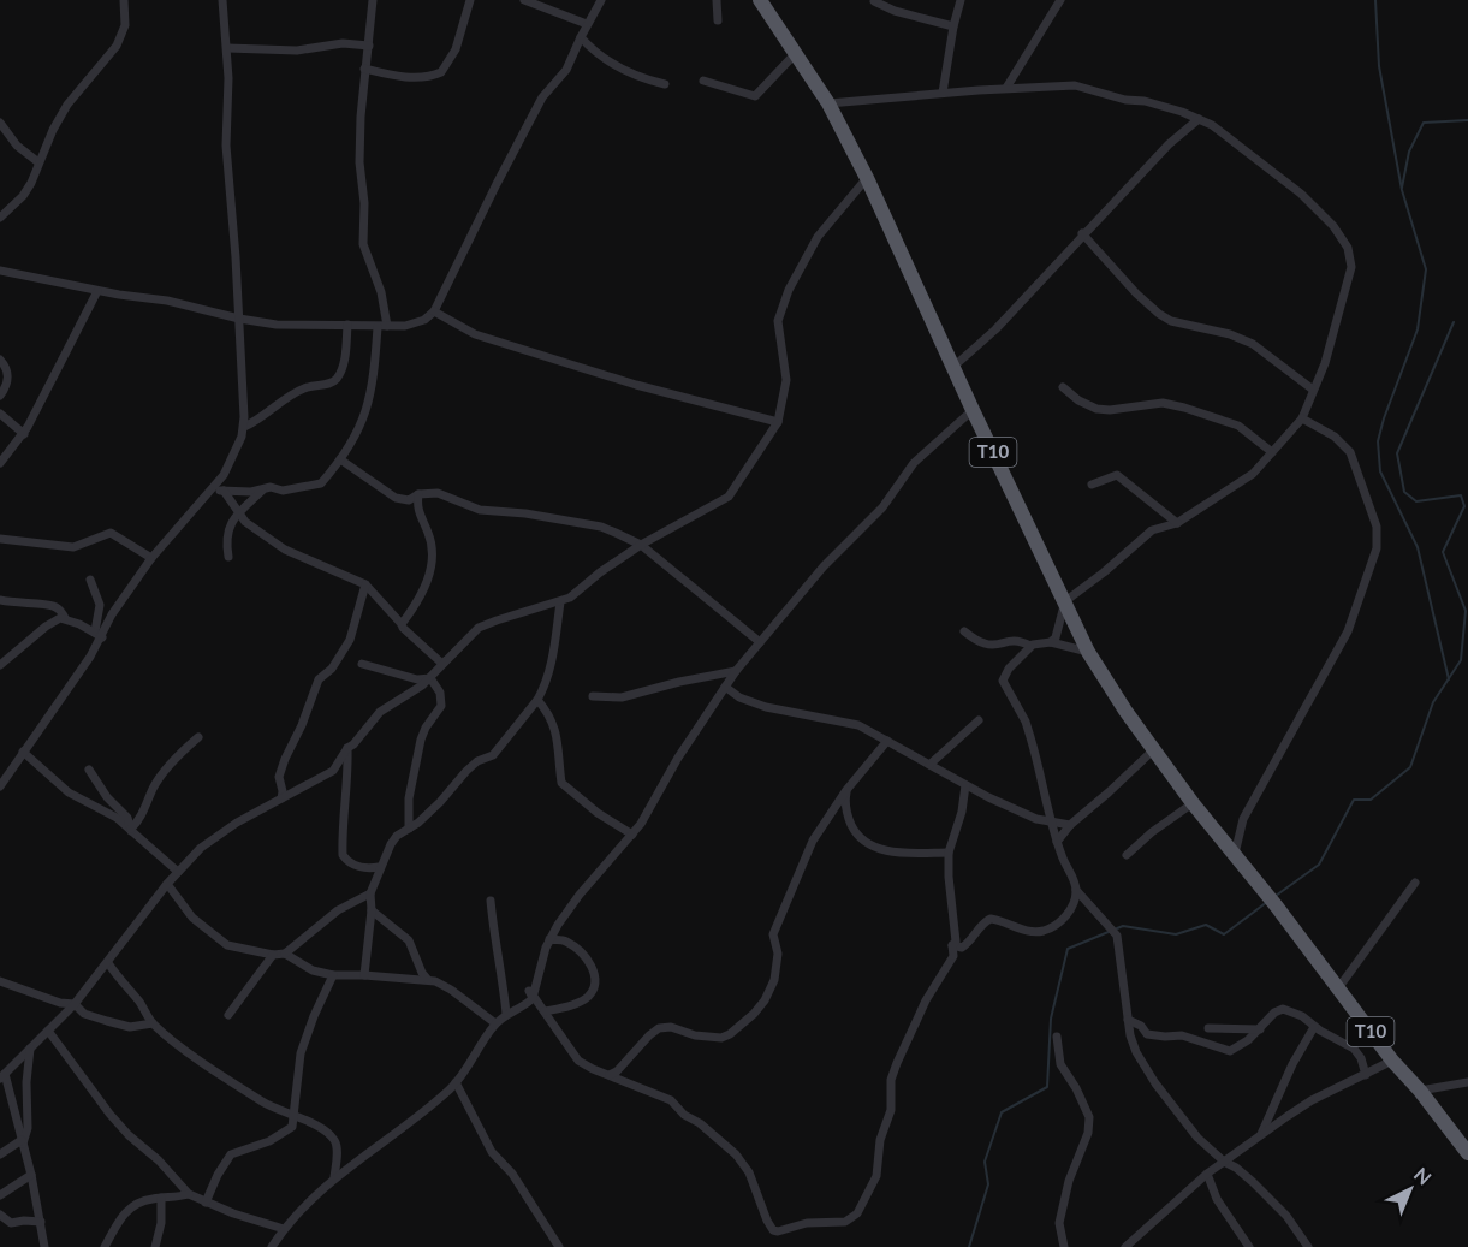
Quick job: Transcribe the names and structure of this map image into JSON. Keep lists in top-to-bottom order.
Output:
{
  "streets": {
    "highway": ["T10"]
  },
  "north": "top right"
}
